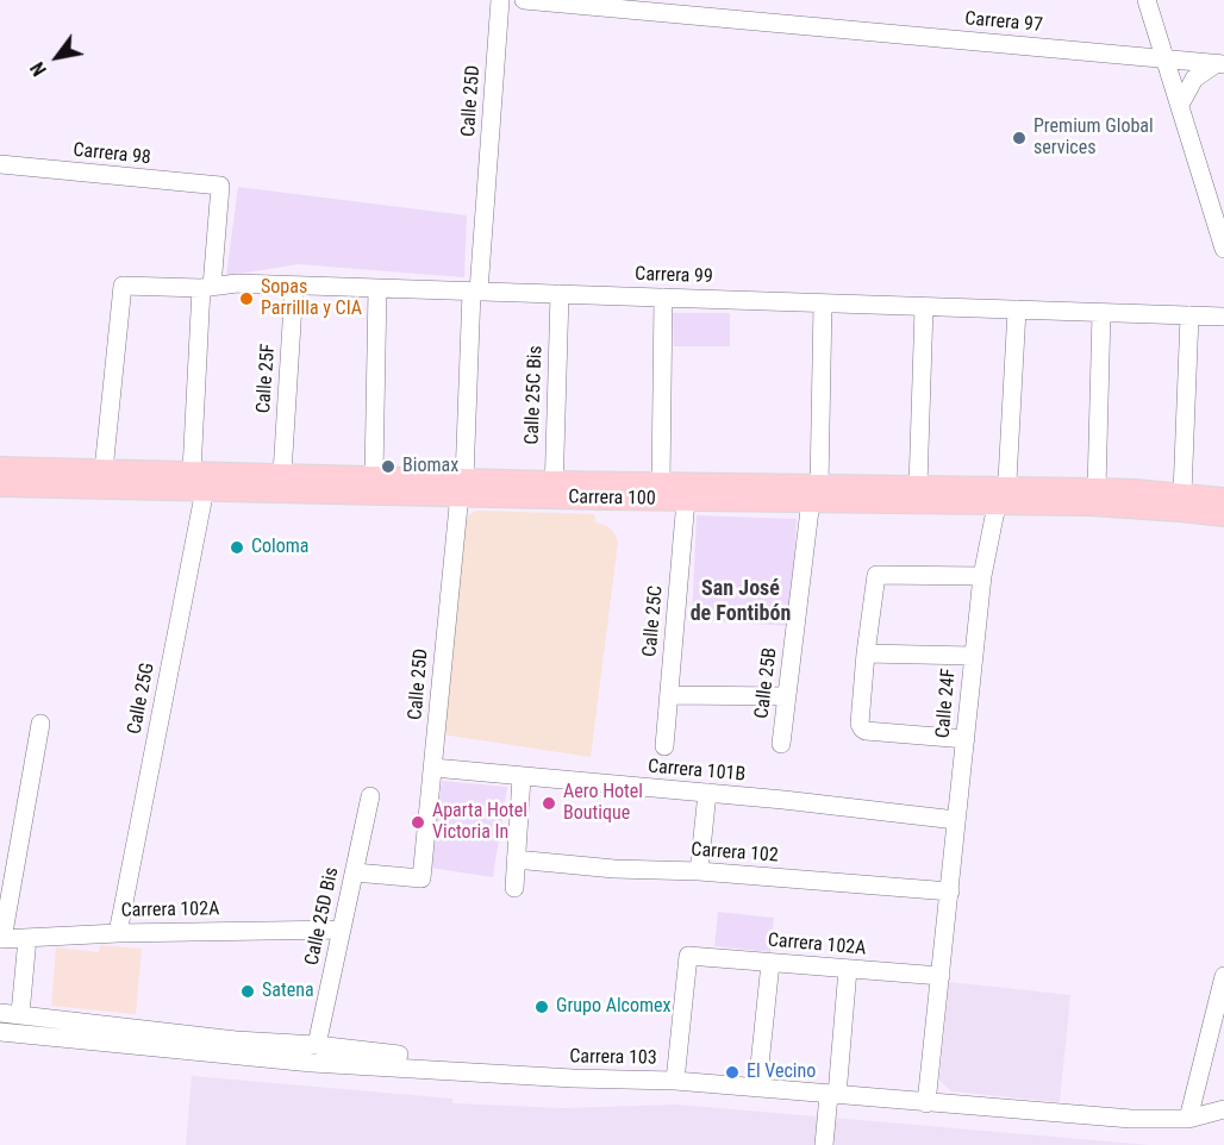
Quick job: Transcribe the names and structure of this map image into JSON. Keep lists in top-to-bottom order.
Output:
{
  "streets": {
    "main road": ["Carrera 100"],
    "street": [
      "Carrera 97",
      "Calle 25D",
      "Carrera 98",
      "Carrera 99",
      "Calle 25F",
      "Calle 25C Bis",
      "Calle 25C",
      "Calle 25B",
      "Calle 25G",
      "Calle 24F",
      "Carrera 101B",
      "Carrera 102",
      "Carrera 102A",
      "Calle 25D Bis",
      "Carrera 103"
    ]
  },
  "crossings": [
    ["Calle 25D", "Carrera 99"],
    ["Calle 25D", "Carrera 100"],
    ["Calle 25D", "Carrera 101B"],
    ["Calle 25D", "Calle 25D Bis"],
    ["Carrera 98", "Calle 25G"],
    ["Carrera 99", "Calle 25F"],
    ["Carrera 99", "Calle 25C Bis"],
    ["Carrera 99", "Carrera 100"],
    ["Carrera 99", "Calle 25B"],
    ["Carrera 99", "Calle 25G"],
    ["Carrera 99", "Calle 24F"],
    ["Calle 25F", "Carrera 100"],
    ["Calle 25C Bis", "Carrera 100"],
    ["Carrera 100", "Calle 25C"],
    ["Carrera 100", "Calle 25B"],
    ["Carrera 100", "Calle 25G"],
    ["Carrera 100", "Calle 24F"],
    ["Calle 25G", "Carrera 102A"],
    ["Calle 24F", "Carrera 101B"],
    ["Calle 24F", "Carrera 102"],
    ["Calle 24F", "Carrera 102A"],
    ["Calle 24F", "Carrera 103"],
    ["Carrera 102A", "Calle 25D Bis"],
    ["Carrera 102A", "Carrera 103"]
  ],
  "districts": ["San José de Fontibón"],
  "places": [
    "Premium Global services",
    "Sopas Parrillla y CIA",
    "Biomax",
    "Coloma",
    "Aero Hotel Boutique",
    "Aparta Hotel Victoria In",
    "Satena",
    "Grupo Alcomex",
    "El Vecino"
  ],
  "north": "bottom left"
}
